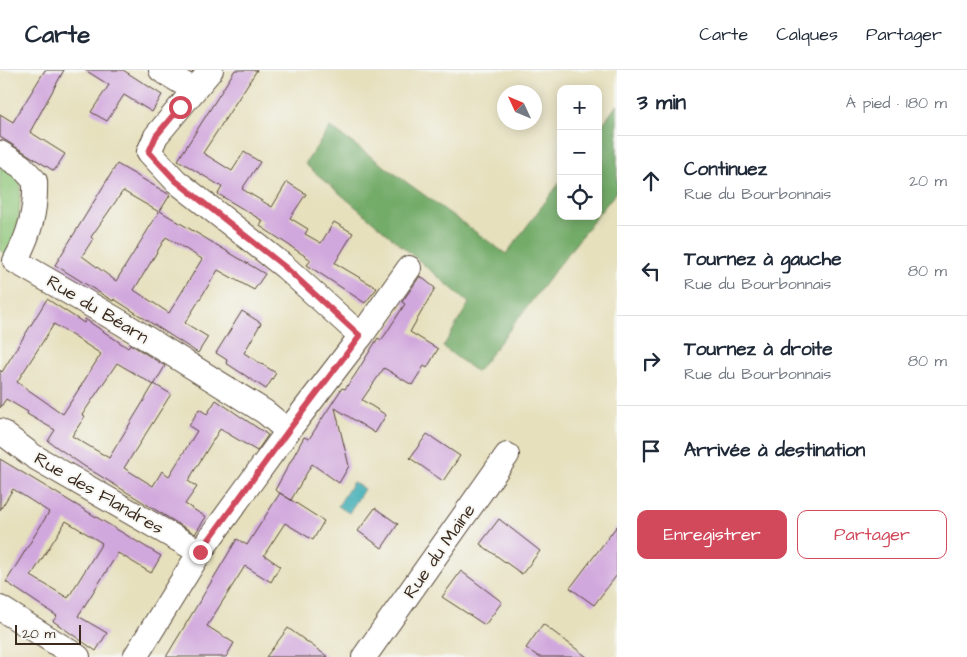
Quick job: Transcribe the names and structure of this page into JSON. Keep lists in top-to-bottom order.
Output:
{
  "streets": {
    "street": ["Rue du Béarn", "Rue des Flandres", "Rue du Maine"]
  },
  "scale_bar": "20 m",
  "north": "top left",
  "page": {
    "header": "Carte",
    "nav": ["Carte", "Calques", "Partager"],
    "heading": ["3 min", "À pied · 180 m"],
    "map_buttons": ["+", "−"],
    "list": [
      ["Continuez", "Rue du Bourbonnais", "20 m"],
      ["Tournez à gauche", "Rue du Bourbonnais", "80 m"],
      ["Tournez à droite", "Rue du Bourbonnais", "80 m"],
      "Arrivée à destination"
    ],
    "buttons": ["Enregistrer", "Partager"],
    "scale": "20 m"
  }
}
